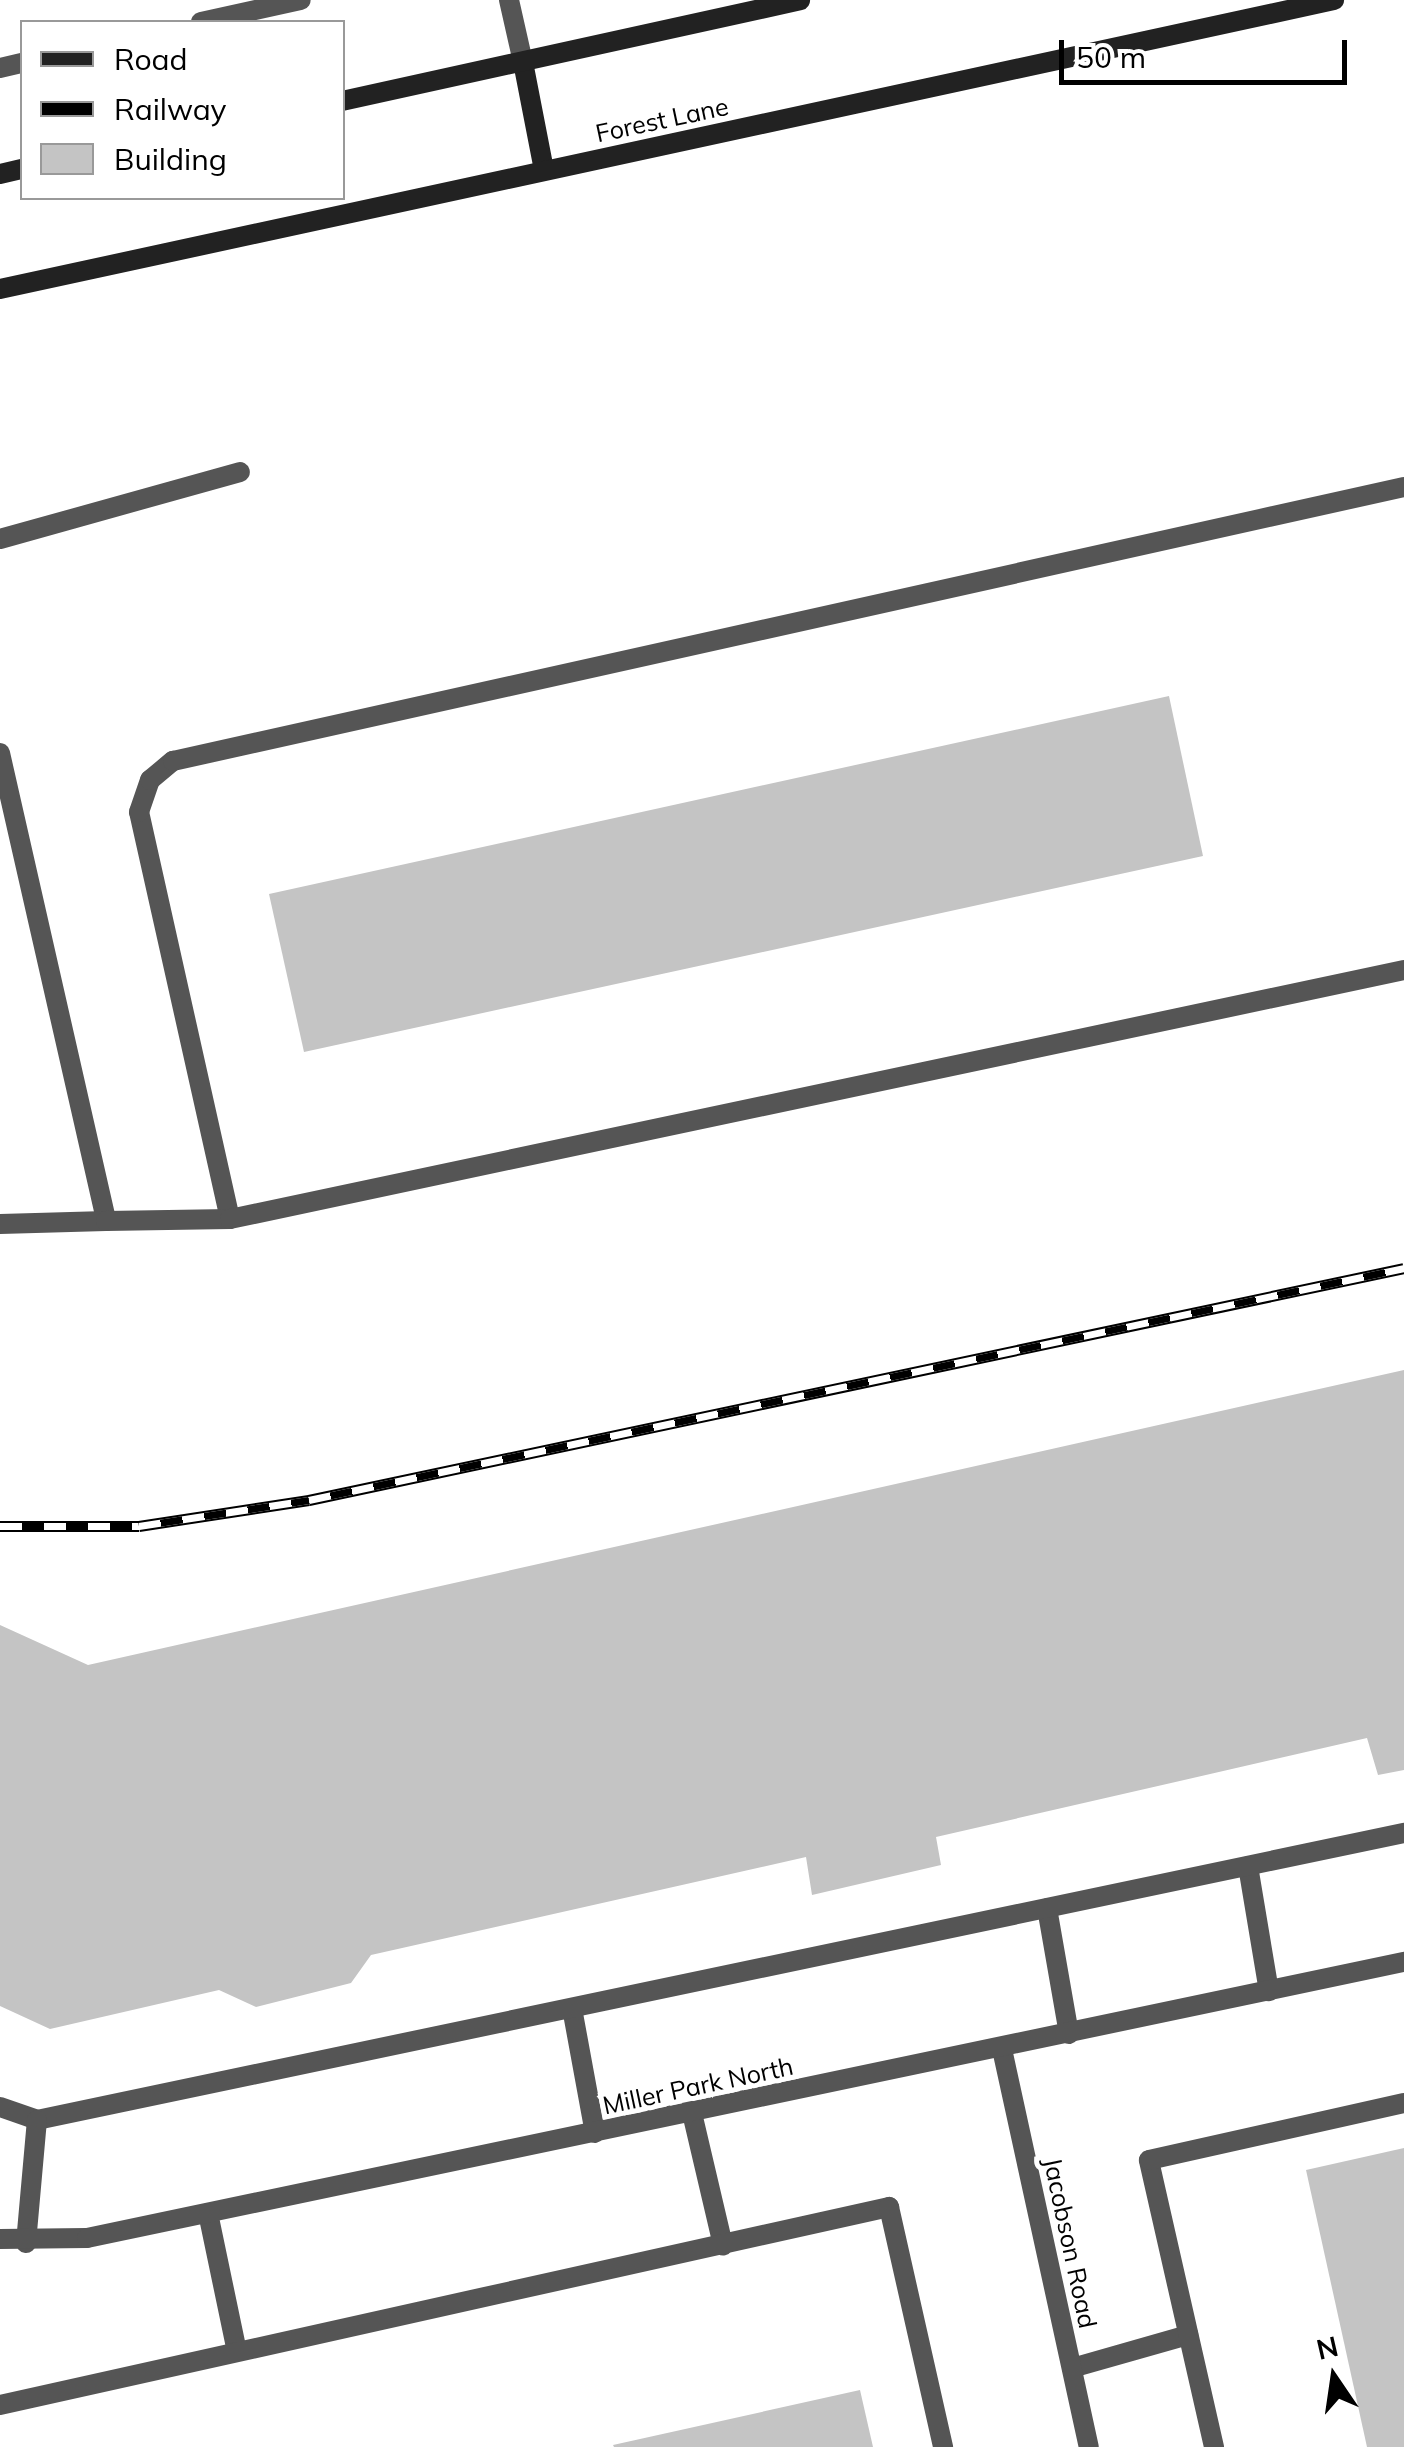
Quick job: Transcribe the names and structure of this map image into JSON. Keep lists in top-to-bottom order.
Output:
{
  "streets": {
    "main road": ["Forest Lane"],
    "street": ["Miller Park North", "Jacobson Road"]
  },
  "crossings": [
    ["Miller Park North", "Jacobson Road"]
  ],
  "legend": ["Road", "Railway", "Building"],
  "scale_bar": "50 m",
  "north": "top"
}
